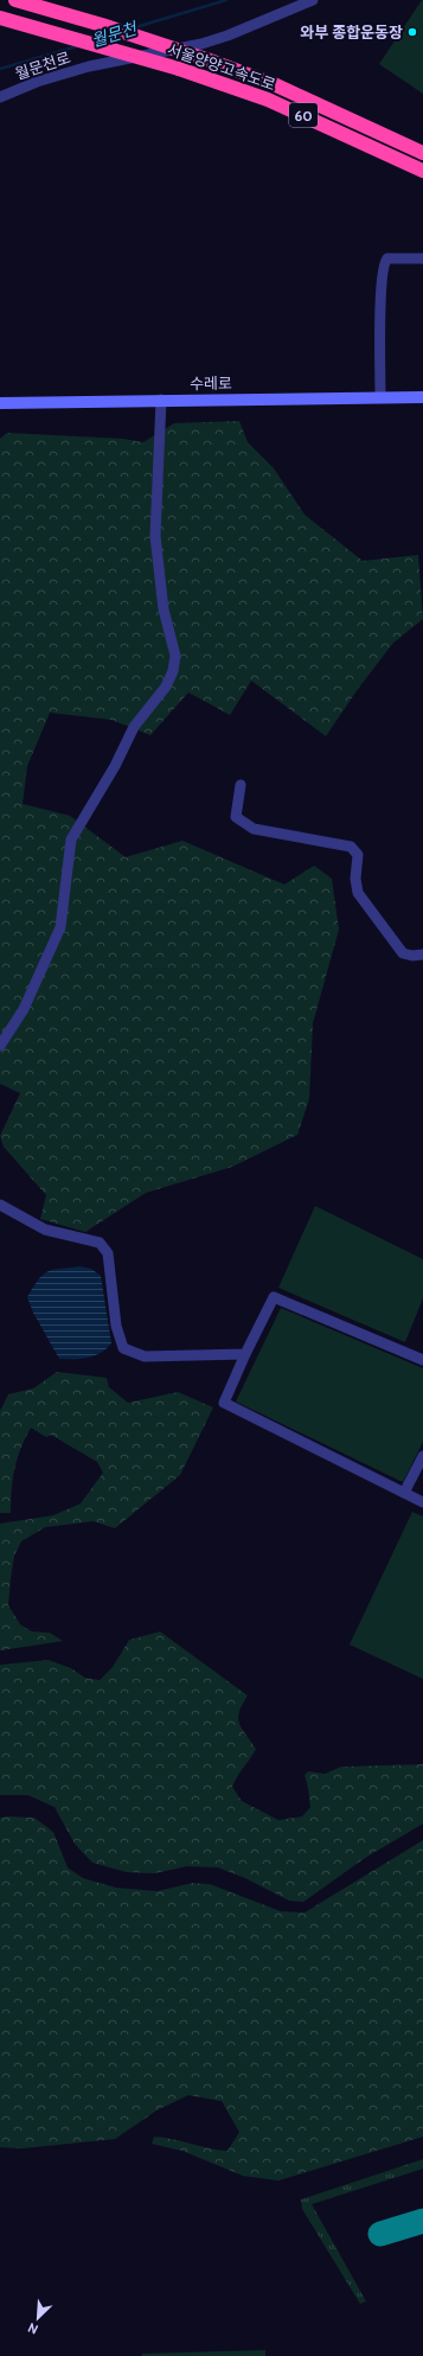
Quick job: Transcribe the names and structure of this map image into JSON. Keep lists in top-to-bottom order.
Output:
{
  "streets": {
    "highway": ["서울양양고속도로", "60"],
    "main road": ["수레로"],
    "street": ["월문천로"]
  },
  "water": ["월문천"],
  "places": ["와부 종합운동장"],
  "north": "bottom left"
}
